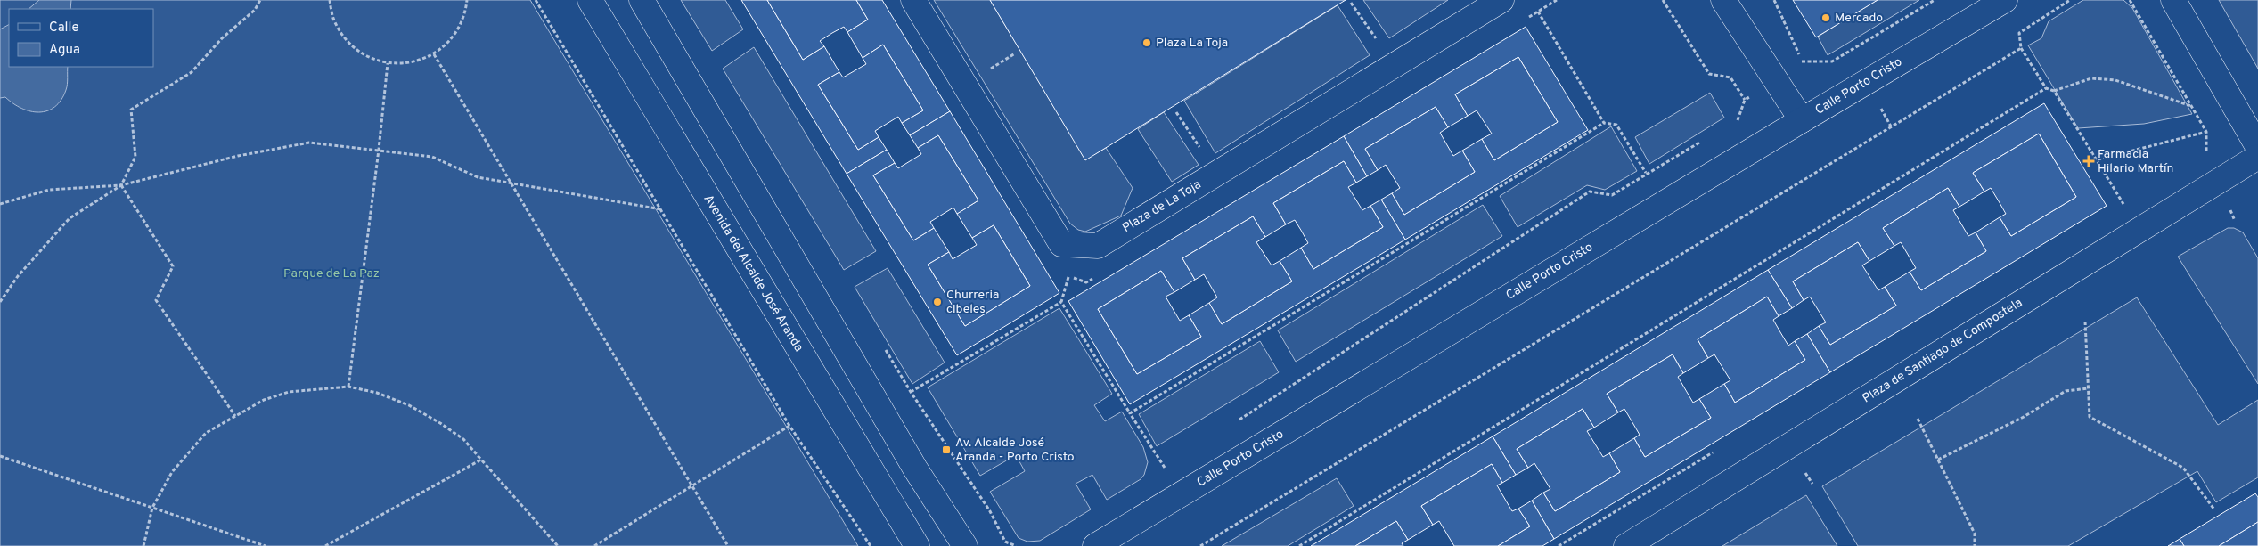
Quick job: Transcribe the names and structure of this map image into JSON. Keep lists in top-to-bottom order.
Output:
{
  "streets": {
    "street": [
      "Calle Porto Cristo",
      "Plaza de La Toja",
      "Avenida del Alcalde José Aranda",
      "Plaza de Santiago de Compostela"
    ]
  },
  "parks": ["Parque de La Paz"],
  "places": {
    "other": ["Mercado", "Plaza La Toja", "Churreria cibeles"],
    "health": ["Farmacia Hilario Martín"],
    "transit": ["Av. Alcalde José Aranda - Porto Cristo"]
  },
  "legend": ["Calle", "Agua"]
}
